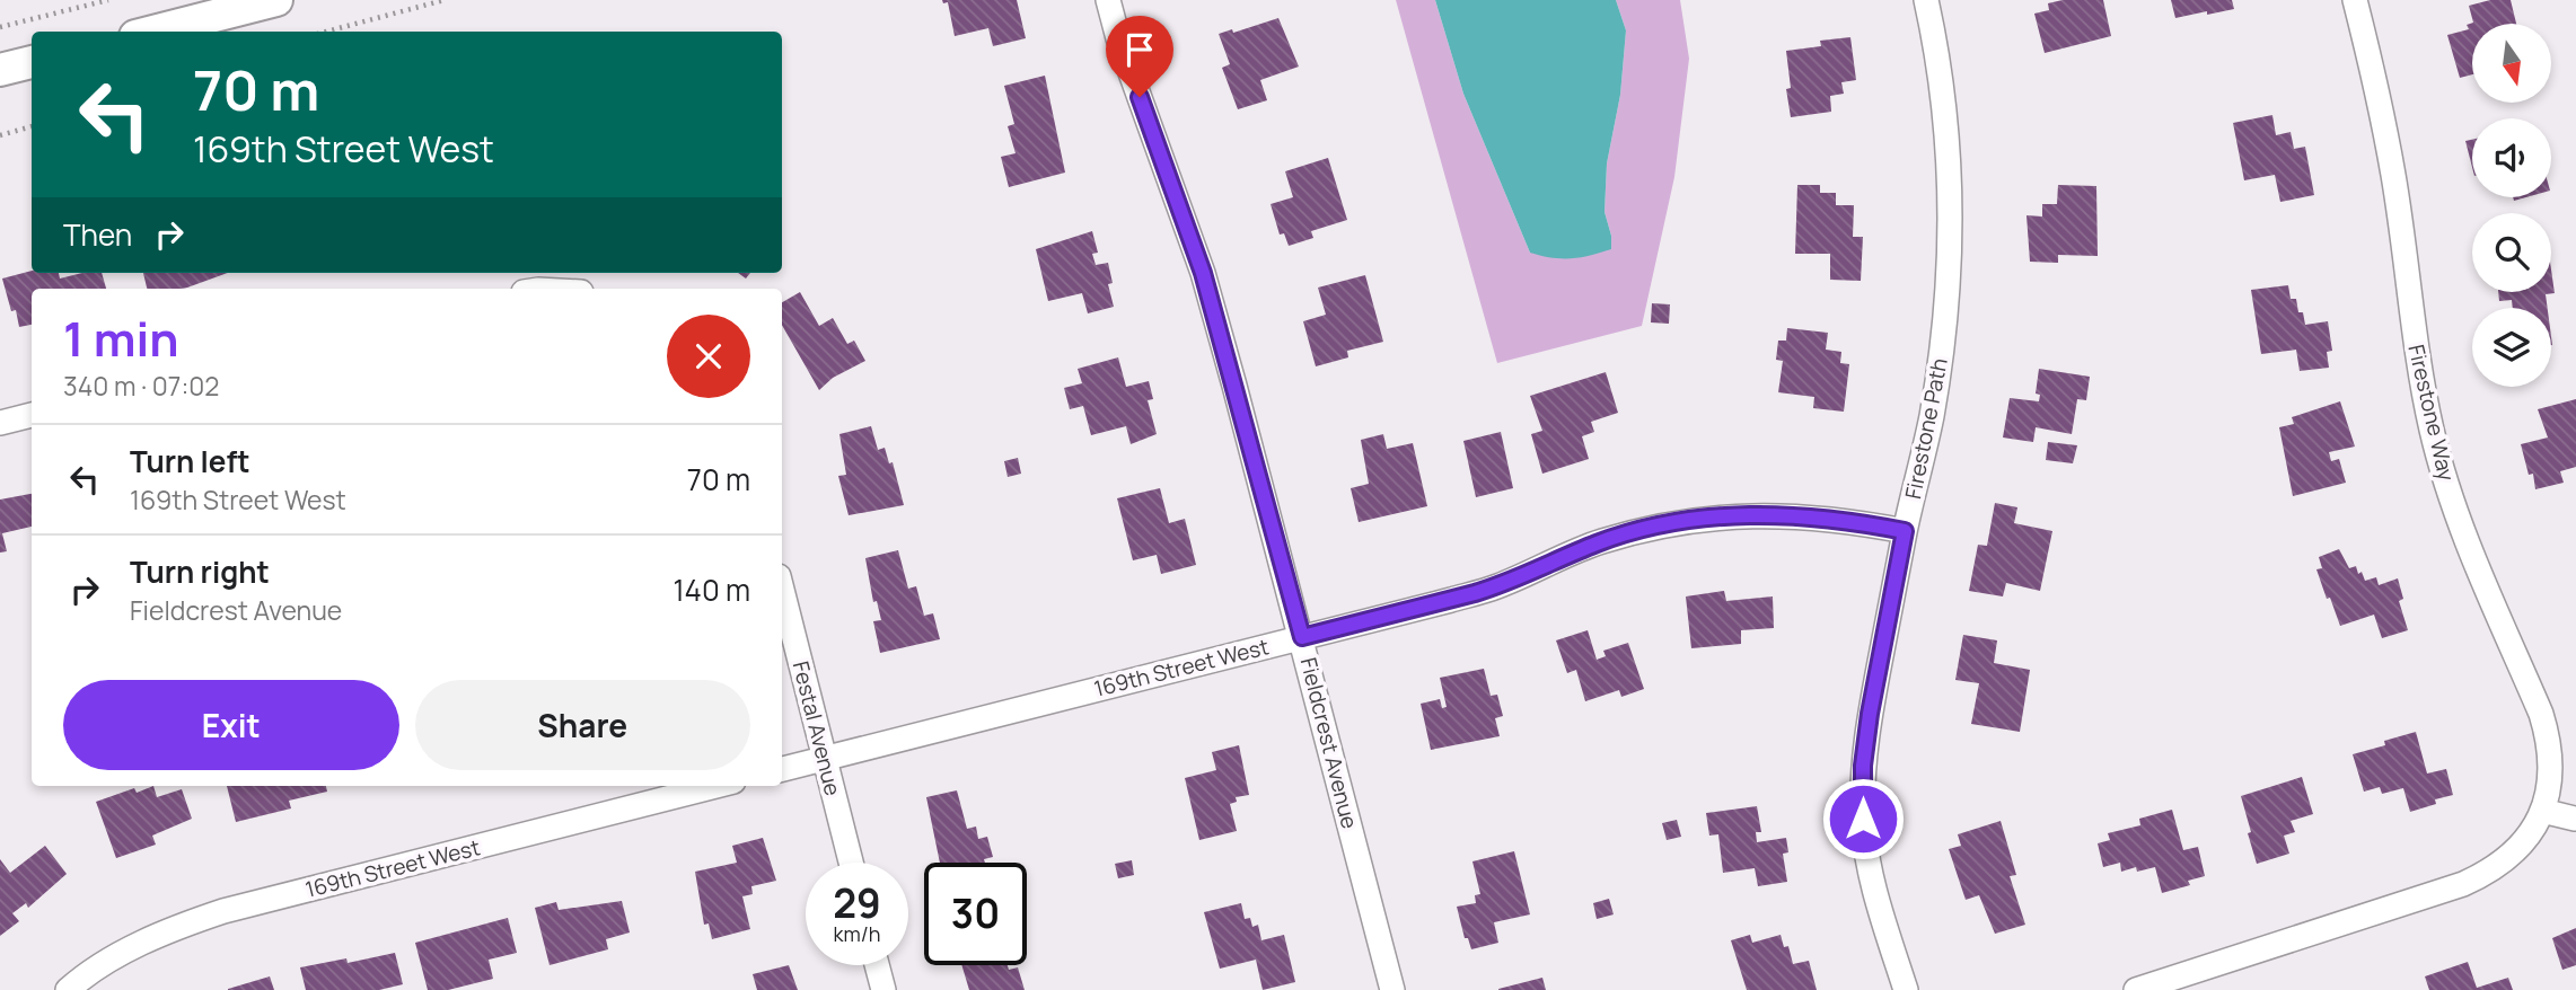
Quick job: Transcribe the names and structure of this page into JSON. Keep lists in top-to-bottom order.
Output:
{
  "streets": {
    "street": [
      "Firestone Way",
      "Firestone Path",
      "169th Street West",
      "Festal Avenue",
      "Fieldcrest Avenue"
    ]
  },
  "crossings": [
    ["Firestone Path", "169th Street West"],
    ["169th Street West", "Festal Avenue"],
    ["169th Street West", "Fieldcrest Avenue"]
  ],
  "north": "bottom",
  "page": {
    "turn": ["70 m", "169th Street West"],
    "then": "Then",
    "heading": ["1 min", "340 m · 07:02"],
    "list": [
      {
        "name": "Turn left",
        "note": "169th Street West",
        "value": "70 m"
      },
      {
        "name": "Turn right",
        "note": "Fieldcrest Avenue",
        "value": "140 m"
      }
    ],
    "buttons": ["Exit", "Share"],
    "speed": "29 km/h",
    "limit": "30"
  }
}
